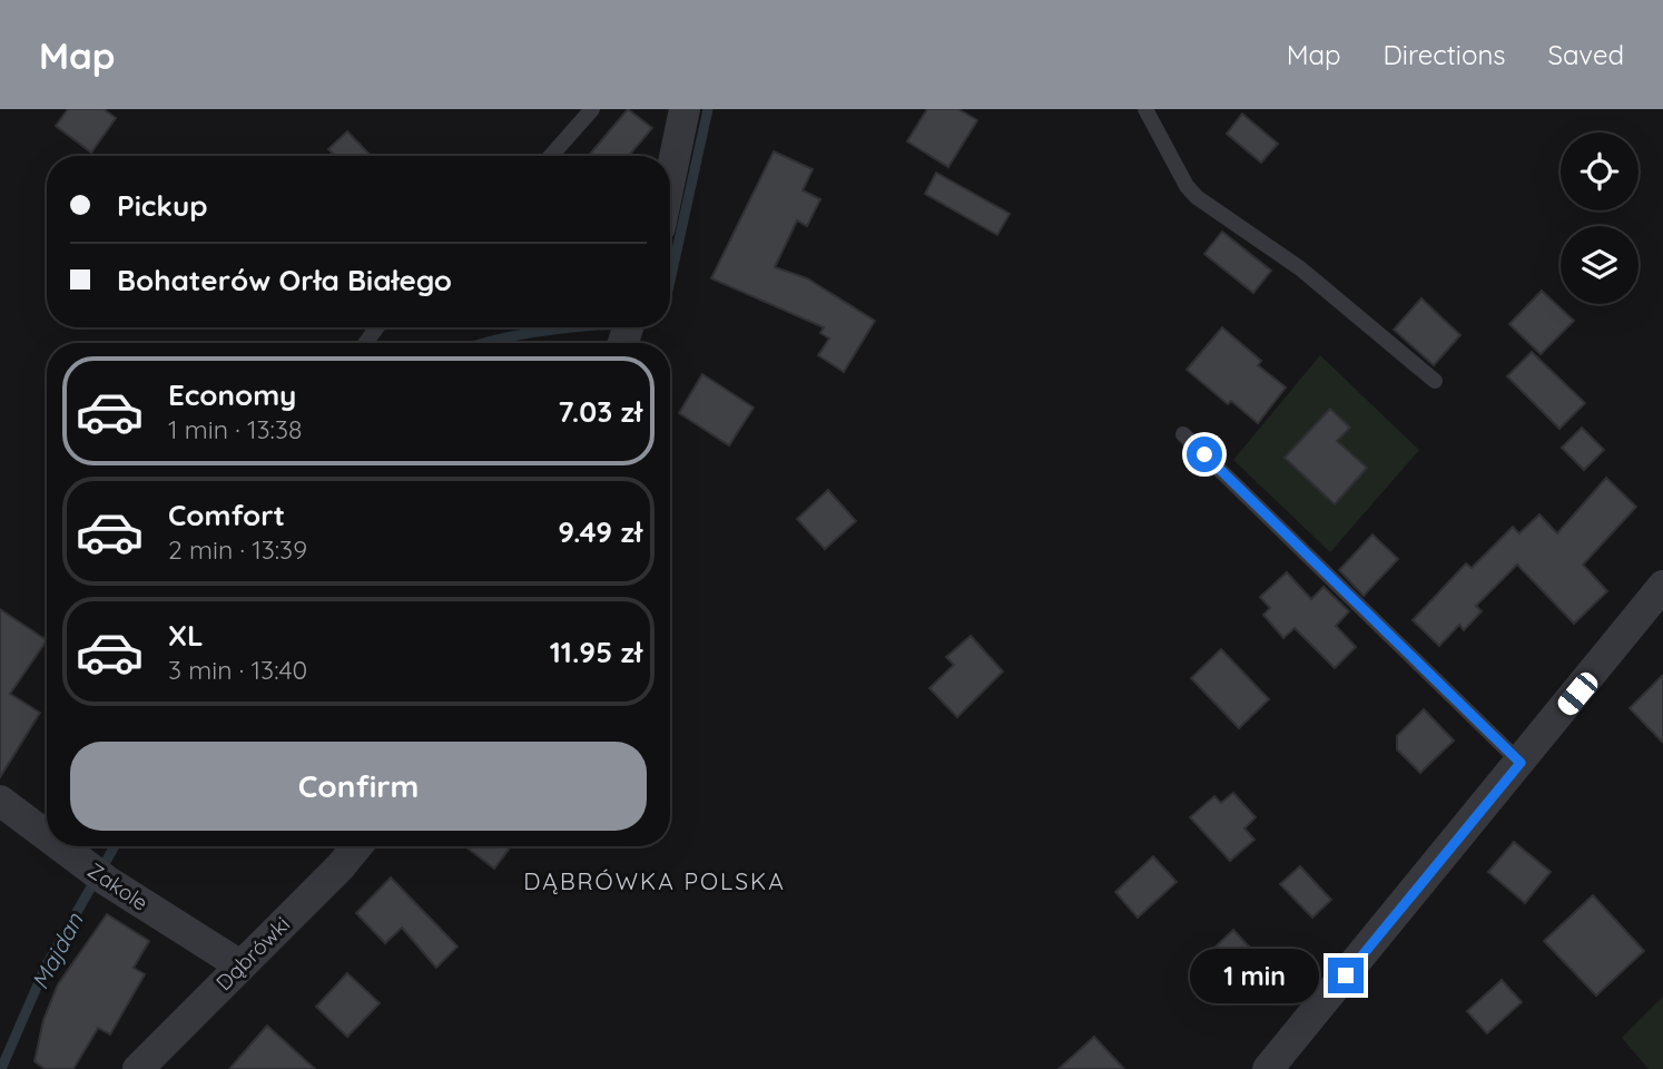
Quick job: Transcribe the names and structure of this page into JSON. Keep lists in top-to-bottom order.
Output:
{
  "streets": {
    "street": ["Zakole", "Dąbrówki"]
  },
  "crossings": [
    ["Zakole", "Dąbrówki"]
  ],
  "districts": ["DĄBRÓWKA POLSKA"],
  "water": ["Majdan"],
  "page": {
    "header": "Map",
    "nav": ["Map", "Directions", "Saved"],
    "banner": ["Pickup", "Bohaterów Orła Białego"],
    "list": [
      {
        "name": "Economy",
        "note": "1 min · 13:38",
        "value": "7.03 zł"
      },
      {
        "name": "Comfort",
        "note": "2 min · 13:39",
        "value": "9.49 zł"
      },
      {
        "name": "XL",
        "note": "3 min · 13:40",
        "value": "11.95 zł"
      }
    ],
    "buttons": "Confirm",
    "bubble": "1 min"
  }
}
